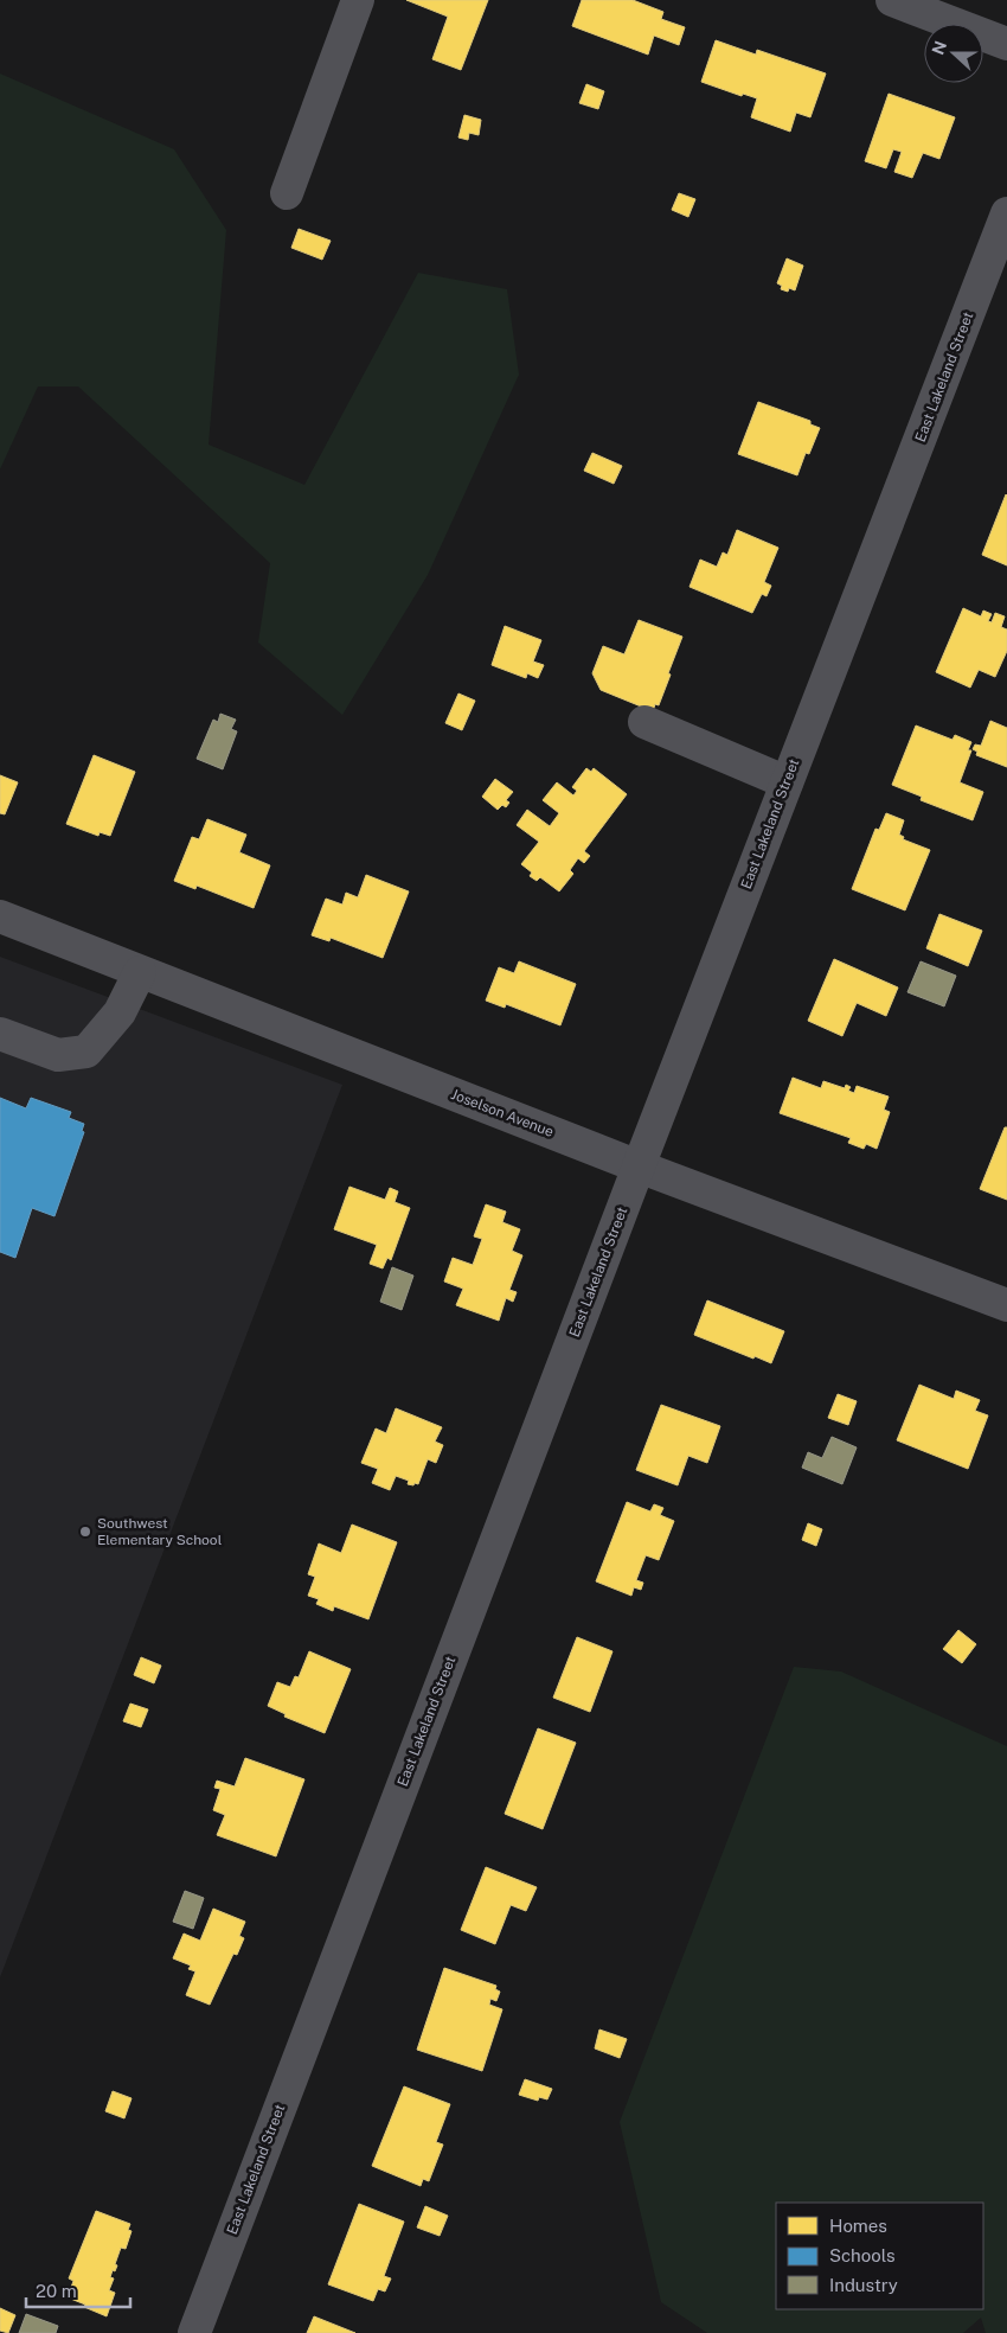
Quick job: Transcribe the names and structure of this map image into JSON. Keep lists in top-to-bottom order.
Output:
{
  "streets": {
    "street": ["East Lakeland Street", "Joselson Avenue"]
  },
  "crossings": [
    ["East Lakeland Street", "Joselson Avenue"]
  ],
  "places": ["Southwest Elementary School"],
  "legend": ["Homes", "Schools", "Industry"],
  "scale_bar": "20 m",
  "north": "left"
}
